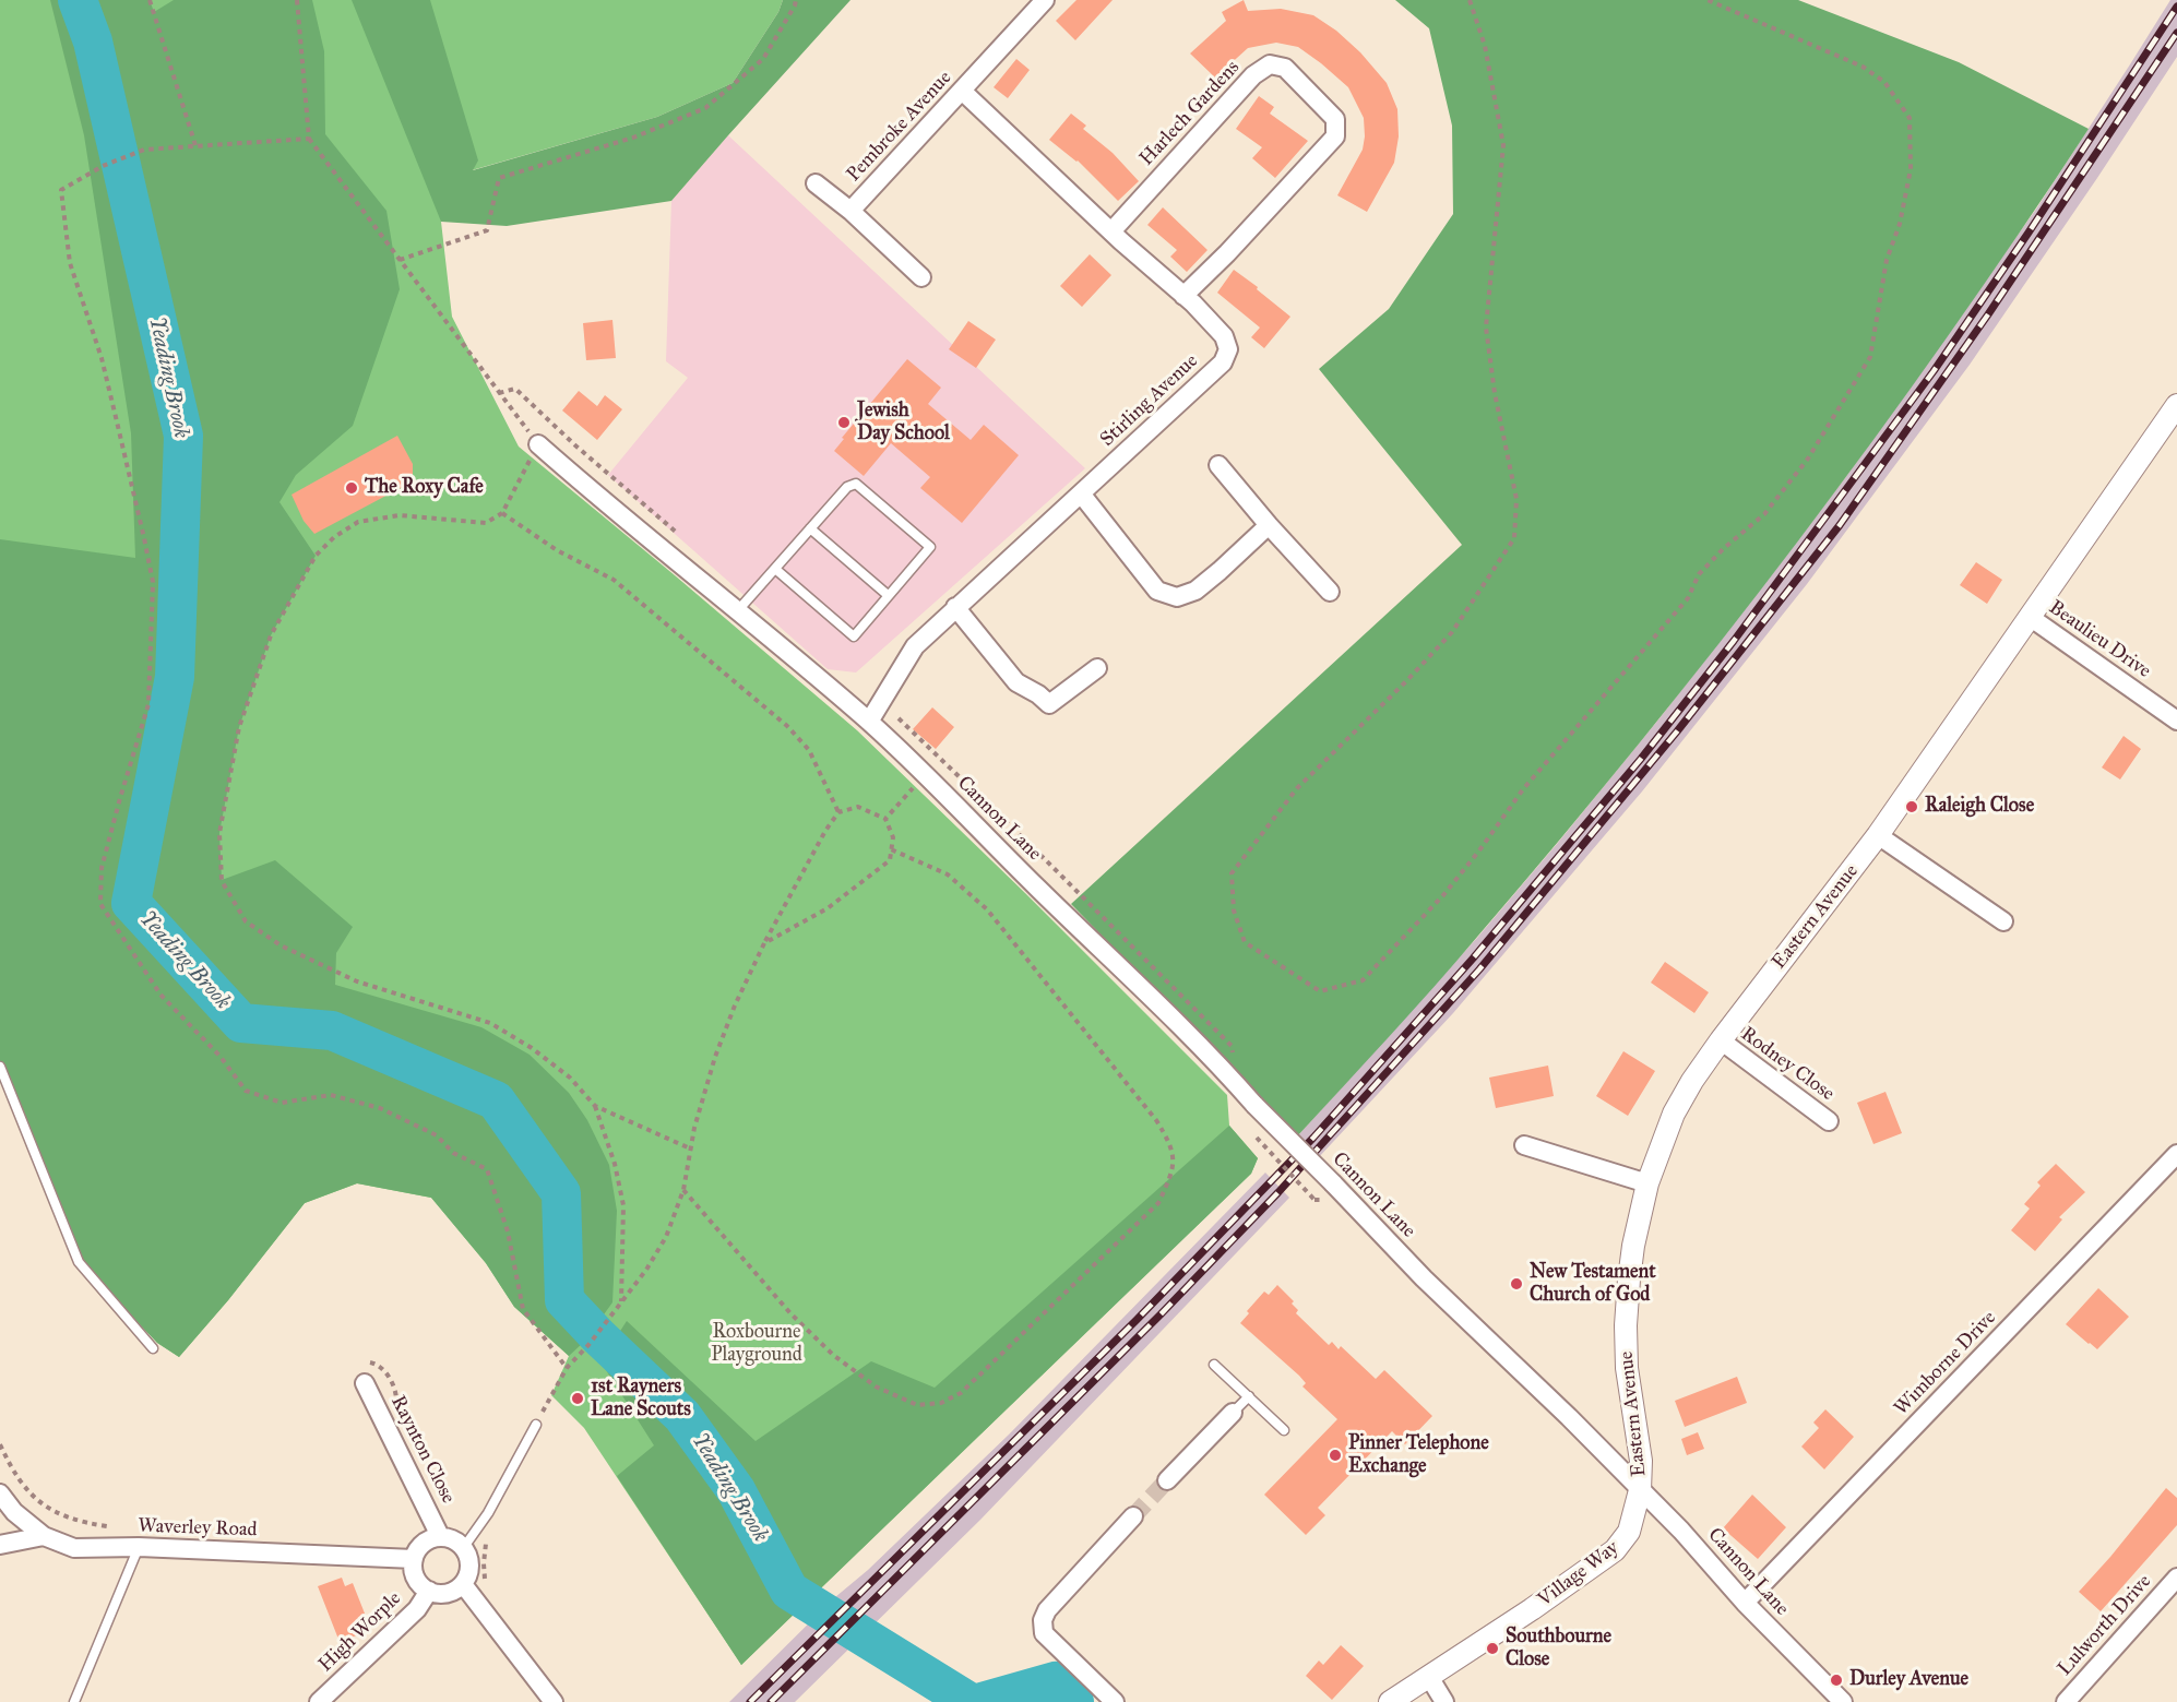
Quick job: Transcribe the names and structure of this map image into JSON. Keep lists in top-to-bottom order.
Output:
{
  "streets": {
    "street": [
      "Harlech Gardens",
      "Pembroke Avenue",
      "Stirling Avenue",
      "Beaulieu Drive",
      "Cannon Lane",
      "Eastern Avenue",
      "Rodney Close",
      "Wimborne Drive",
      "Raynton Close",
      "Waverley Road",
      "Village Way",
      "Lulworth Drive",
      "High Worple"
    ]
  },
  "crossings": [
    ["Harlech Gardens", "Stirling Avenue"],
    ["Pembroke Avenue", "Stirling Avenue"],
    ["Stirling Avenue", "Cannon Lane"],
    ["Beaulieu Drive", "Eastern Avenue"],
    ["Cannon Lane", "Eastern Avenue"],
    ["Cannon Lane", "Wimborne Drive"],
    ["Cannon Lane", "Village Way"],
    ["Eastern Avenue", "Rodney Close"],
    ["Eastern Avenue", "Village Way"],
    ["Raynton Close", "Waverley Road"],
    ["Raynton Close", "High Worple"],
    ["Waverley Road", "High Worple"]
  ],
  "water": ["Yeading Brook"],
  "parks": ["Roxbourne Playground"],
  "places": [
    "Jewish Day School",
    "The Roxy Cafe",
    "Raleigh Close",
    "New Testament Church of God",
    "1st Rayners Lane Scouts",
    "Pinner Telephone Exchange",
    "Southbourne Close",
    "Durley Avenue"
  ]
}
